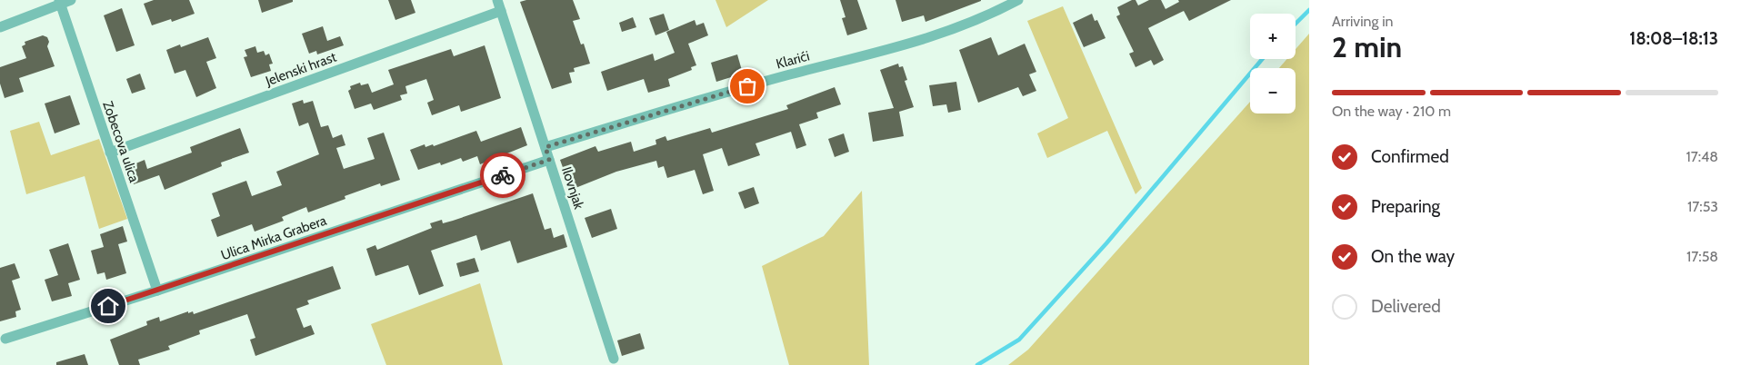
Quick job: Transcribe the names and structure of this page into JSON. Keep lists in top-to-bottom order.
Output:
{
  "streets": {
    "street": [
      "Klarići",
      "Jelenski hrast",
      "Zobecova ulica",
      "Ilovnjak",
      "Ulica Mirka Grabera"
    ]
  },
  "crossings": [
    ["Klarići", "Ilovnjak"],
    ["Jelenski hrast", "Zobecova ulica"],
    ["Jelenski hrast", "Ilovnjak"],
    ["Zobecova ulica", "Ulica Mirka Grabera"],
    ["Ilovnjak", "Ulica Mirka Grabera"]
  ],
  "page": {
    "heading": ["2 min", "Arriving in", "18:08–18:13"],
    "map_buttons": ["+", "−"],
    "bar": "On the way · 210 m",
    "list": [
      ["Confirmed", "17:48"],
      ["Preparing", "17:53"],
      ["On the way", "17:58"],
      "Delivered"
    ]
  }
}
